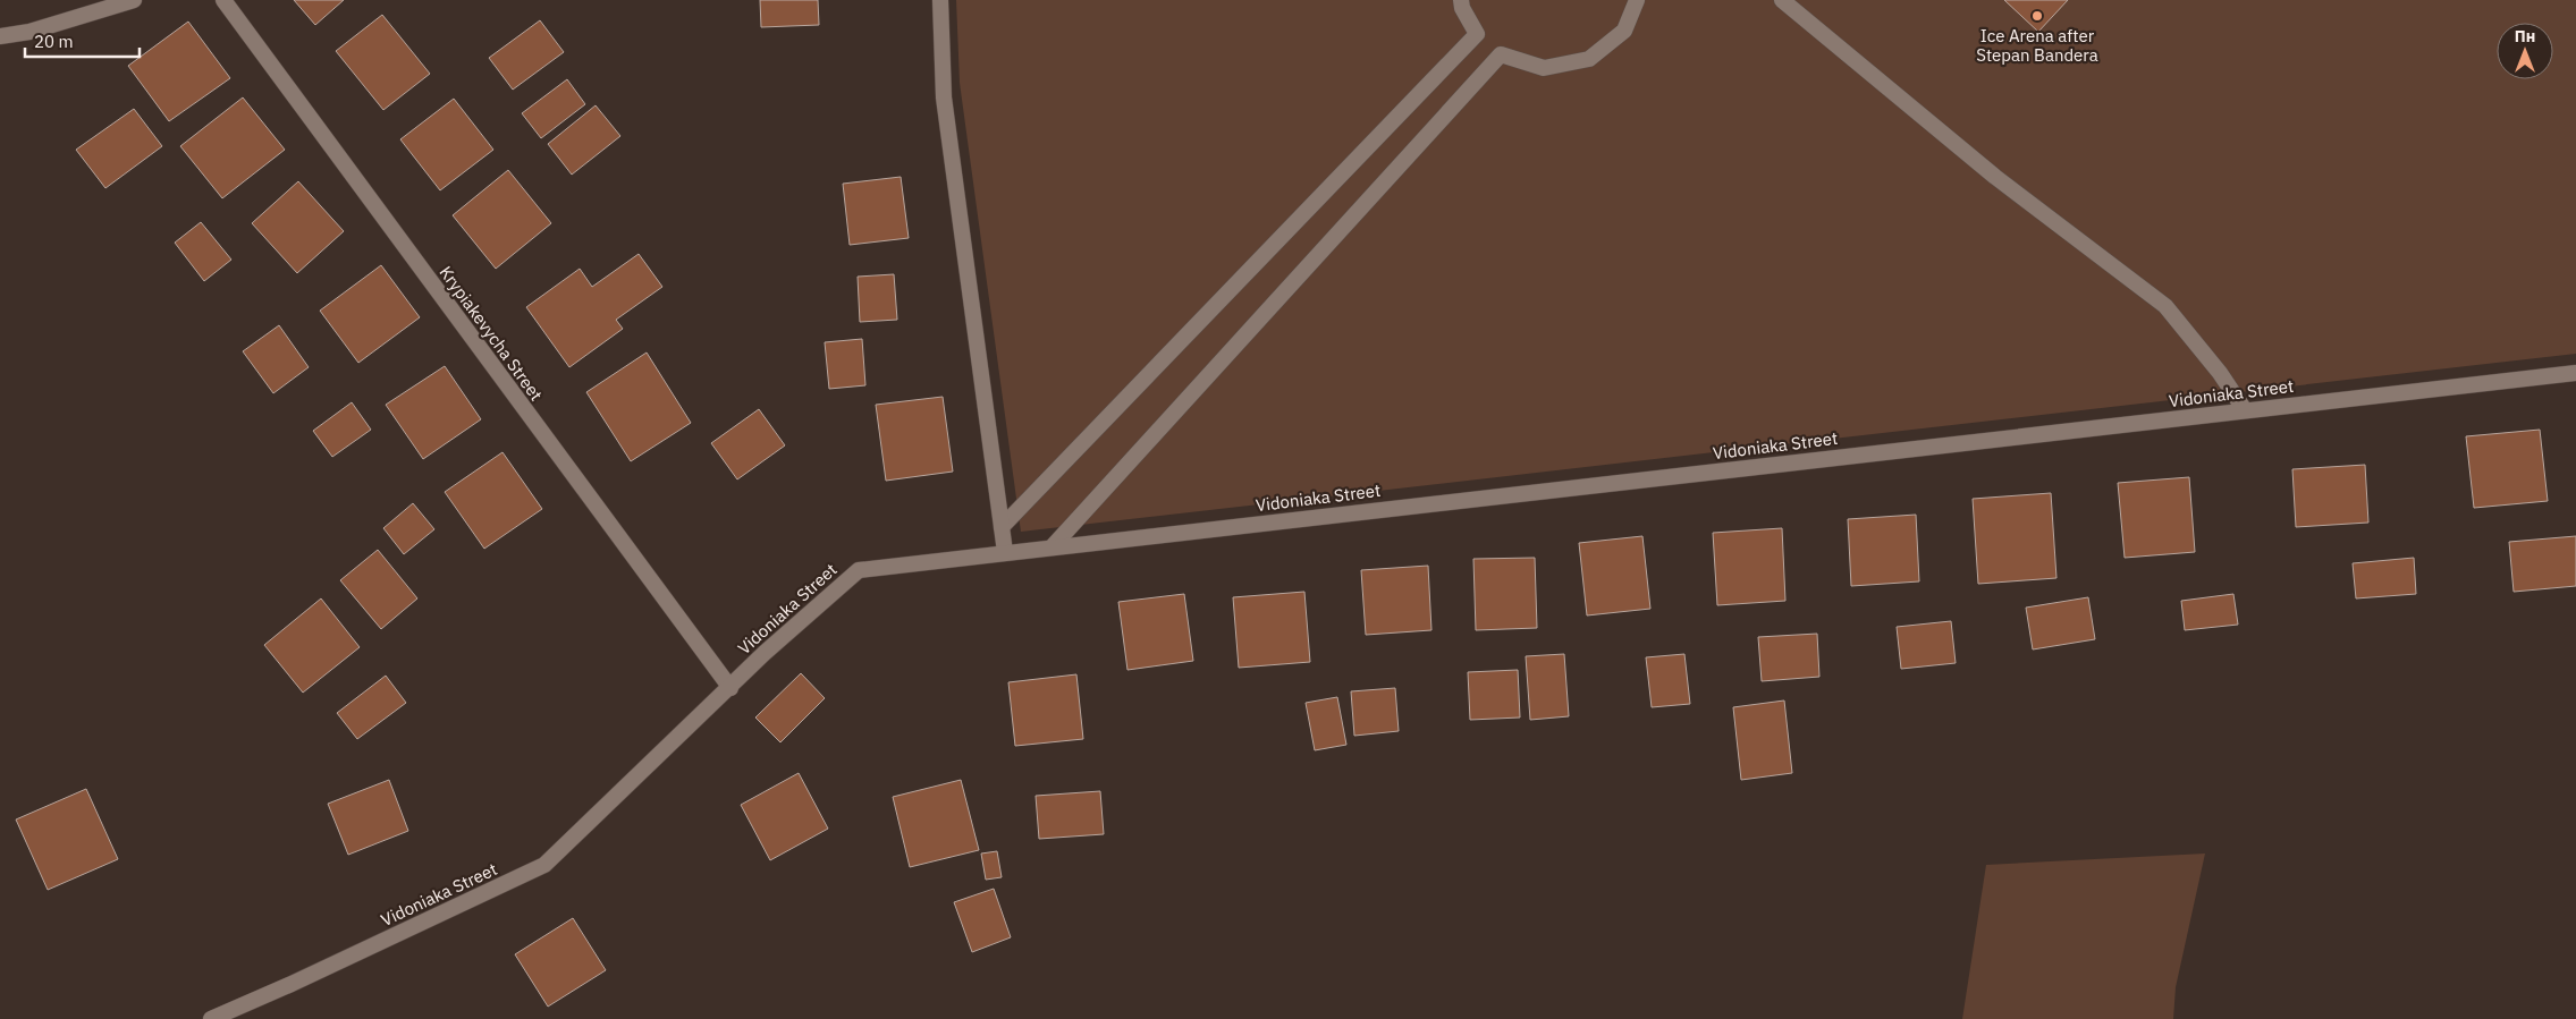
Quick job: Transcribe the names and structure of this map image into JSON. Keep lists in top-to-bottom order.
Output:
{
  "streets": {
    "street": ["Krypiakevycha Street", "Vidoniaka Street"]
  },
  "crossings": [
    ["Krypiakevycha Street", "Vidoniaka Street"]
  ],
  "places": ["Ice Arena after Stepan Bandera"],
  "scale_bar": "20 m",
  "north": "top"
}
